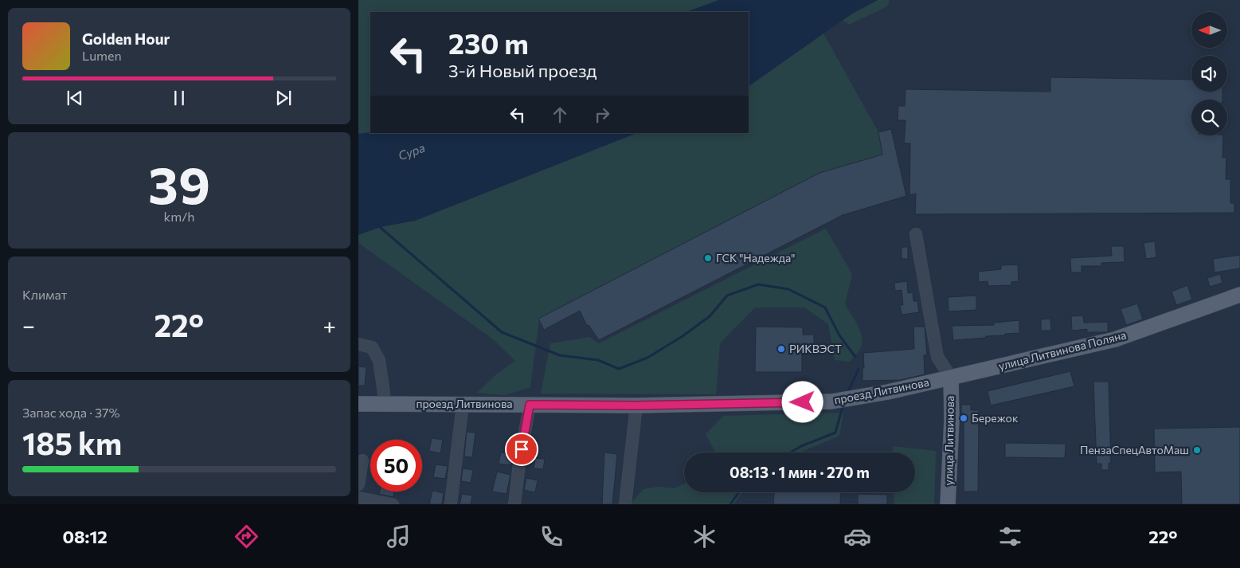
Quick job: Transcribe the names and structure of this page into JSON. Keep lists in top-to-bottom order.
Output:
{
  "streets": {
    "main road": ["улица Литвинова Поляна", "проезд Литвинова", "улица Литвинова"]
  },
  "crossings": [
    ["улица Литвинова Поляна", "проезд Литвинова"],
    ["улица Литвинова Поляна", "улица Литвинова"],
    ["проезд Литвинова", "улица Литвинова"]
  ],
  "water": ["Сура"],
  "places": [
    "ГСК \"Надежда\"",
    "РИКВЭСТ",
    "Бережок",
    "ПензаСпецАвтоМаш"
  ],
  "north": "left",
  "page": {
    "turn": ["230 m", "3-й Новый проезд"],
    "song": ["Golden Hour", "Lumen"],
    "tile": [
      ["39", "km/h"],
      "Климат",
      ["Запас хода · 37%", "185 km"]
    ],
    "heat": ["−", "22°", "+"],
    "limit": "50",
    "trip": "08:13 · 1 мин · 270 m",
    "tabs": ["08:12", "22°"]
  }
}
